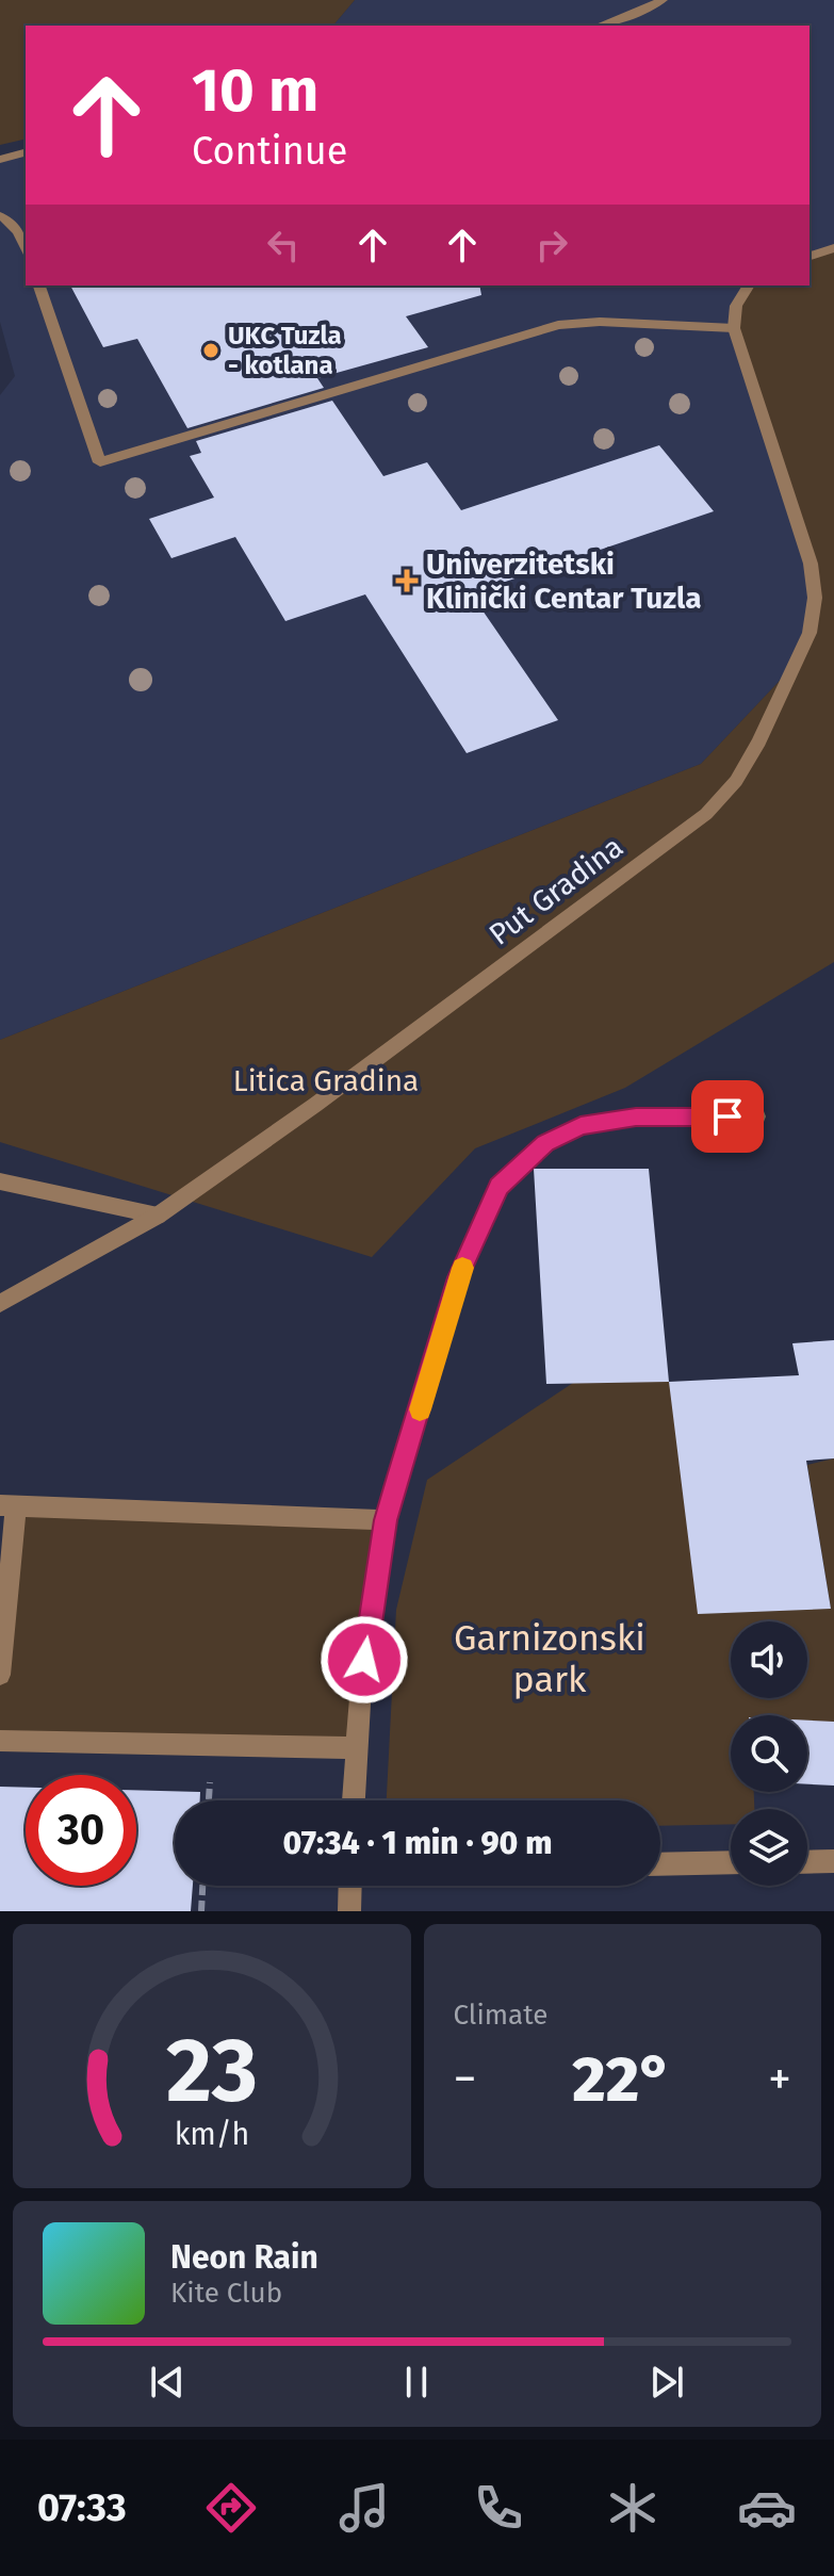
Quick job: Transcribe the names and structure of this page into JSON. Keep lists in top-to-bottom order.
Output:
{
  "streets": {
    "street": ["Put Gradina"]
  },
  "parks": ["Litica Gradina", "Garnizonski park"],
  "places": {
    "other": ["UKC Tuzla - kotlana"],
    "health": ["Univerzitetski Klinički Centar Tuzla"]
  },
  "page": {
    "turn": ["10 m", "Continue"],
    "limit": "30",
    "trip": "07:34 · 1 min · 90 m",
    "tile": "Climate",
    "heat": ["−", "22°", "+"],
    "song": ["Neon Rain", "Kite Club"],
    "tabs": "07:33",
    "gauge": ["23", "km/h"]
  }
}
